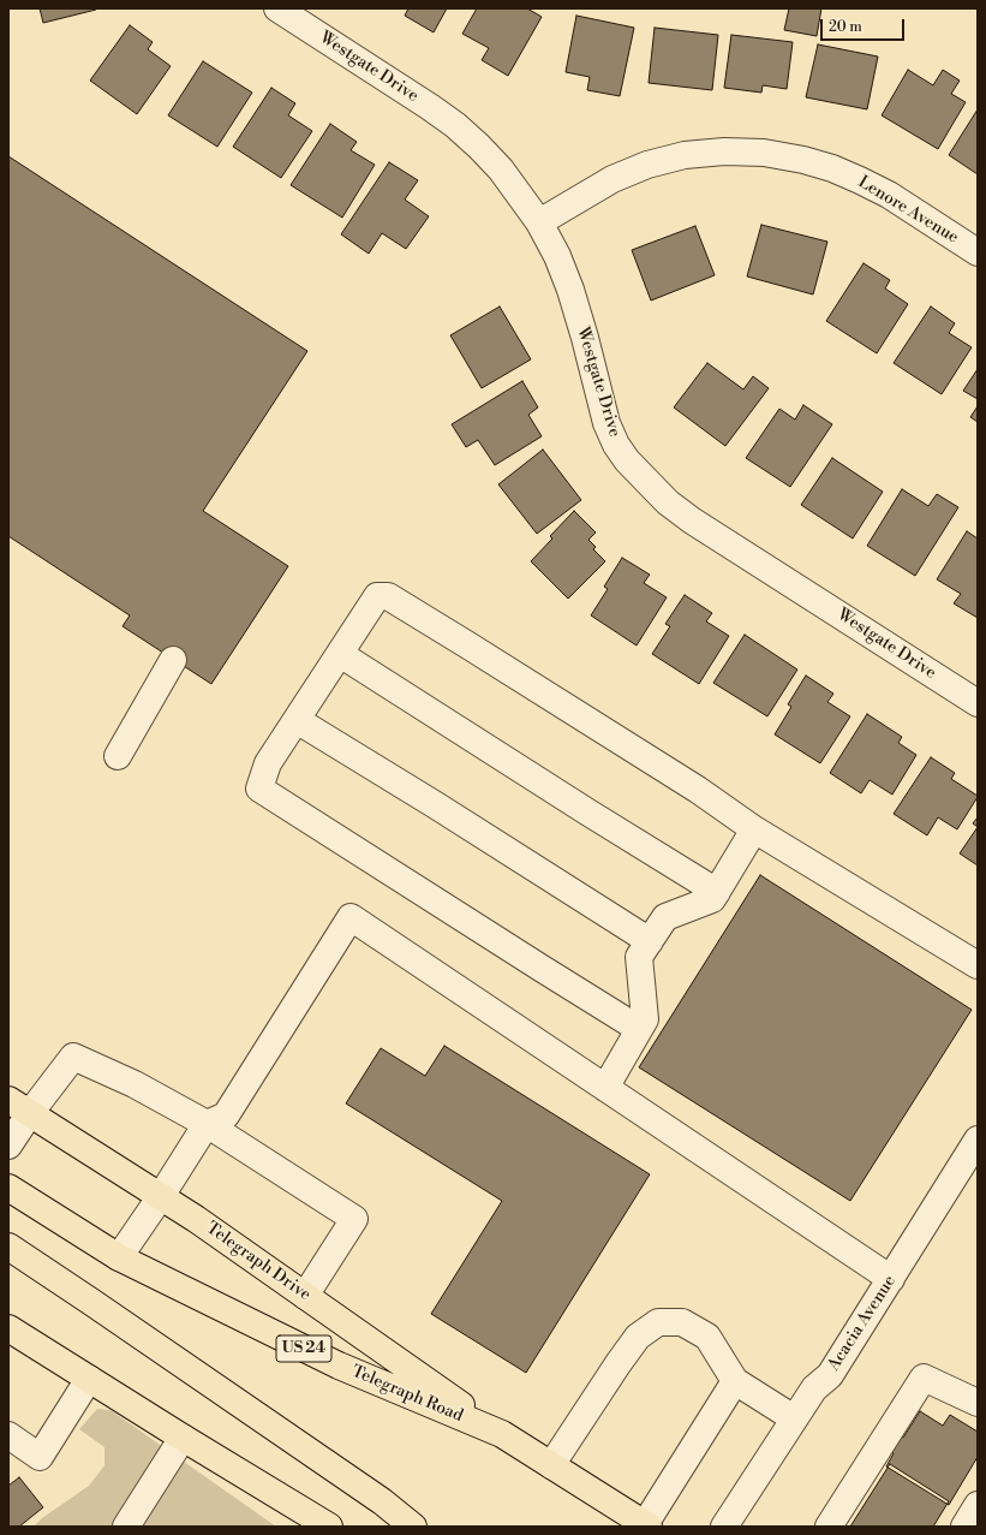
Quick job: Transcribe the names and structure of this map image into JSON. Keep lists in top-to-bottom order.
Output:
{
  "streets": {
    "main road": ["Telegraph Drive", "US 24", "Telegraph Road"],
    "street": ["Westgate Drive", "Lenore Avenue", "Acacia Avenue"]
  },
  "crossings": [
    ["Westgate Drive", "Lenore Avenue"],
    ["Telegraph Drive", "Telegraph Road"]
  ],
  "scale_bar": "20 m"
}
